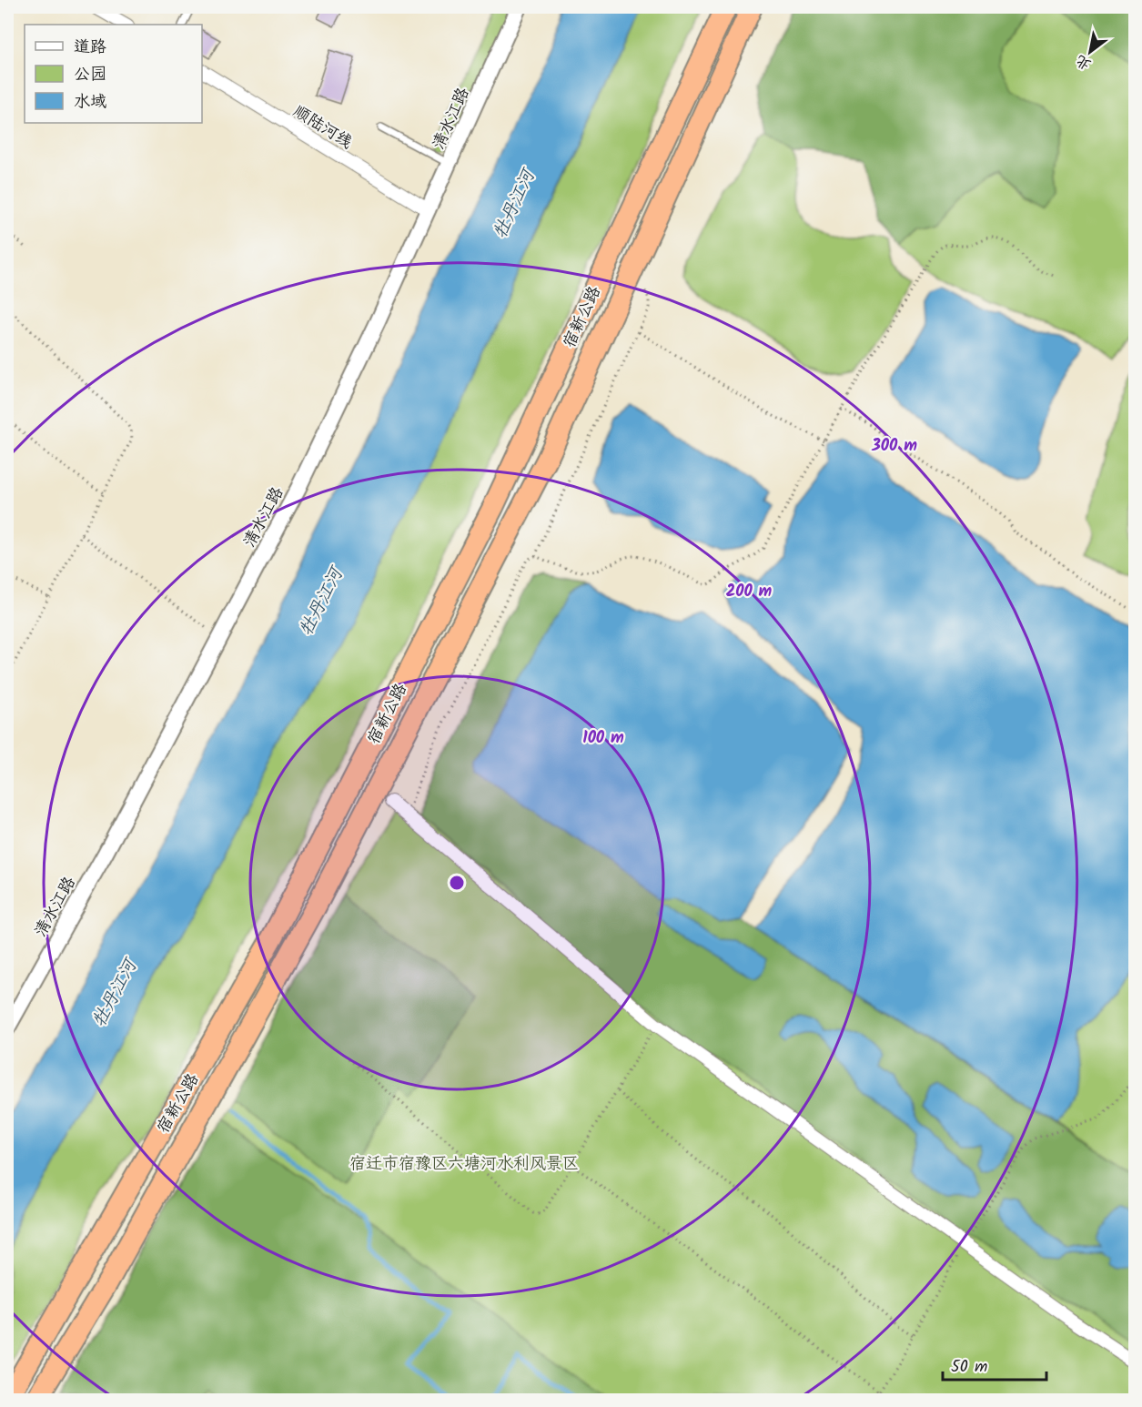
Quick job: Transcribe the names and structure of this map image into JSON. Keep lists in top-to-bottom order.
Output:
{
  "streets": {
    "highway": ["宿新公路"],
    "street": ["清水江路", "顺陆河线"]
  },
  "crossings": [
    ["清水江路", "顺陆河线"]
  ],
  "water": ["牡丹江河"],
  "parks": ["宿迁市宿豫区六塘河水利风景区"],
  "legend": ["道路", "公园", "水域"],
  "scale_bar": "50 m",
  "north": "bottom left",
  "rings": ["300 m", "200 m", "100 m"]
}
